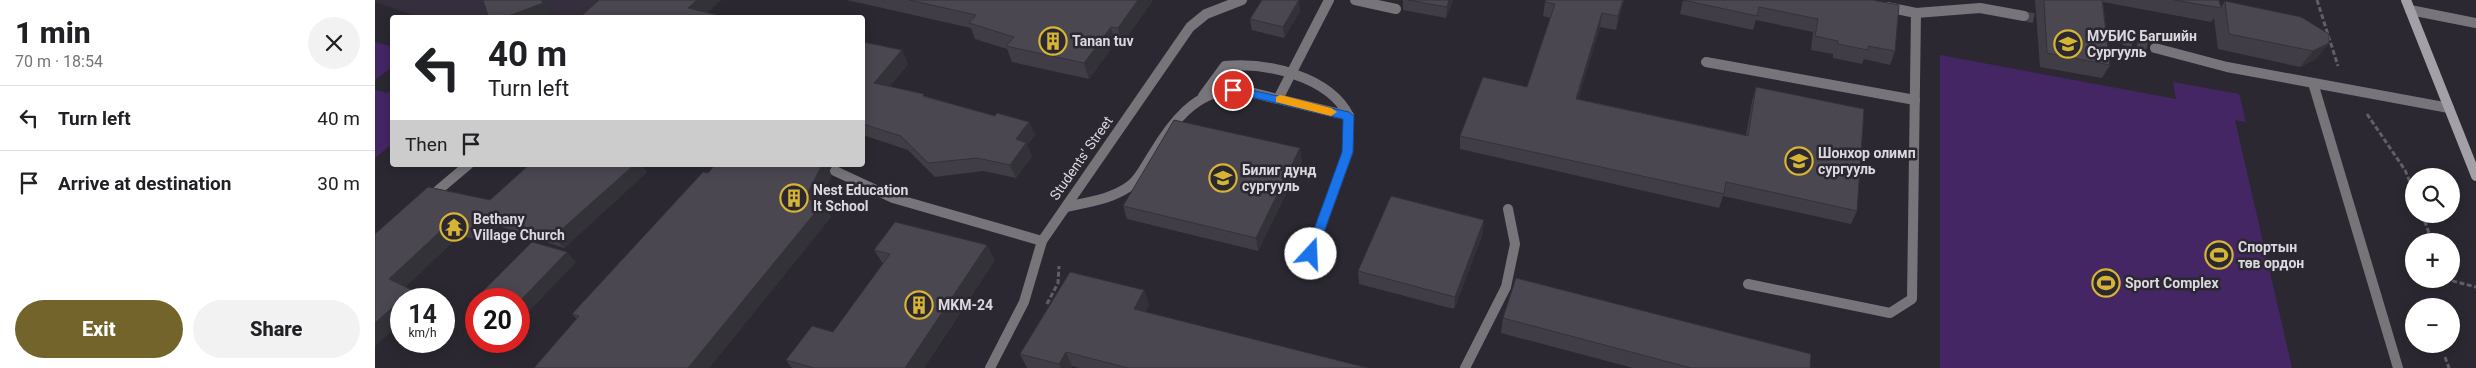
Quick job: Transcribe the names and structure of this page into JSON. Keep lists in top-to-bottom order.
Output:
{
  "streets": {
    "street": ["Students' Street"]
  },
  "places": {
    "building": ["Tanan tuv", "Nest Education It School", "MKM-24"],
    "school or university": ["МУБИС Багшийн Сургууль", "Шонхор олимп сургууль", "Билиг дунд сургууль"],
    "temple": ["Bethany Village Church"],
    "sports": ["Спортын төв ордон", "Sport Complex"]
  },
  "page": {
    "heading": ["1 min", "70 m · 18:54"],
    "turn": ["40 m", "Turn left"],
    "list": [
      {
        "name": "Turn left",
        "value": "40 m"
      },
      {
        "name": "Arrive at destination",
        "value": "30 m"
      }
    ],
    "then": "Then",
    "map_buttons": ["+", "−"],
    "speed": "14 km/h",
    "limit": "20",
    "buttons": ["Exit", "Share"]
  }
}
